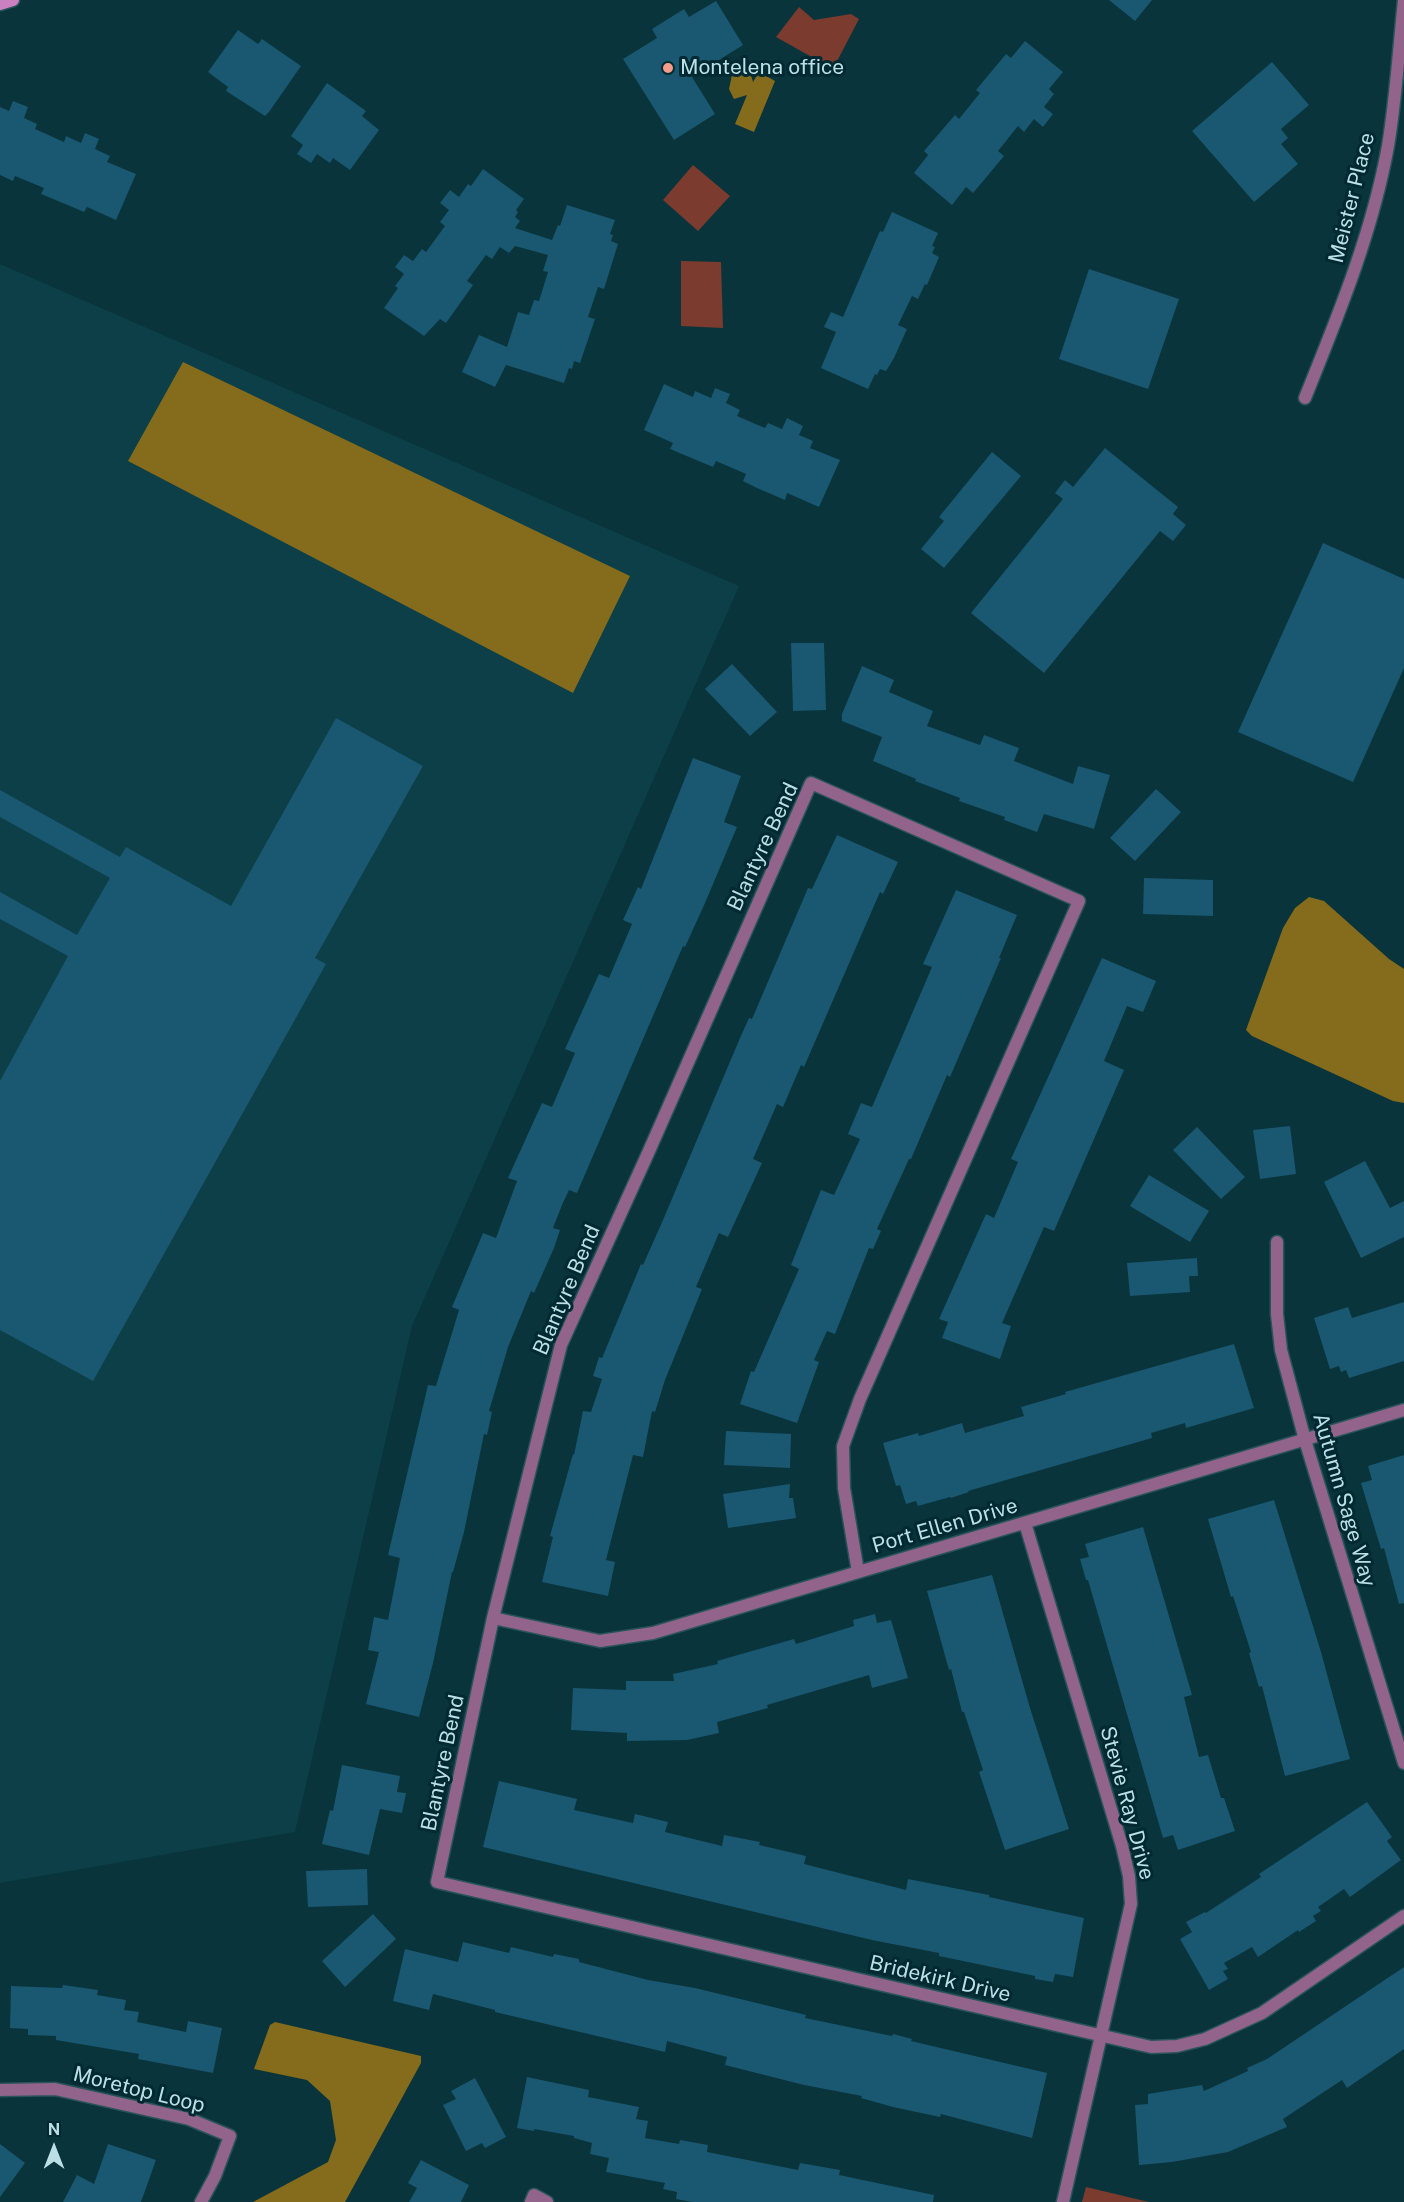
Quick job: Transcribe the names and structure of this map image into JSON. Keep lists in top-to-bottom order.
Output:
{
  "streets": {
    "street": [
      "Meister Place",
      "Blantyre Bend",
      "Autumn Sage Way",
      "Port Ellen Drive",
      "Stevie Ray Drive",
      "Bridekirk Drive",
      "Moretop Loop"
    ]
  },
  "crossings": [
    ["Blantyre Bend", "Port Ellen Drive"],
    ["Blantyre Bend", "Bridekirk Drive"],
    ["Autumn Sage Way", "Port Ellen Drive"],
    ["Port Ellen Drive", "Stevie Ray Drive"],
    ["Stevie Ray Drive", "Bridekirk Drive"]
  ],
  "places": ["Montelena office"],
  "north": "top"
}
